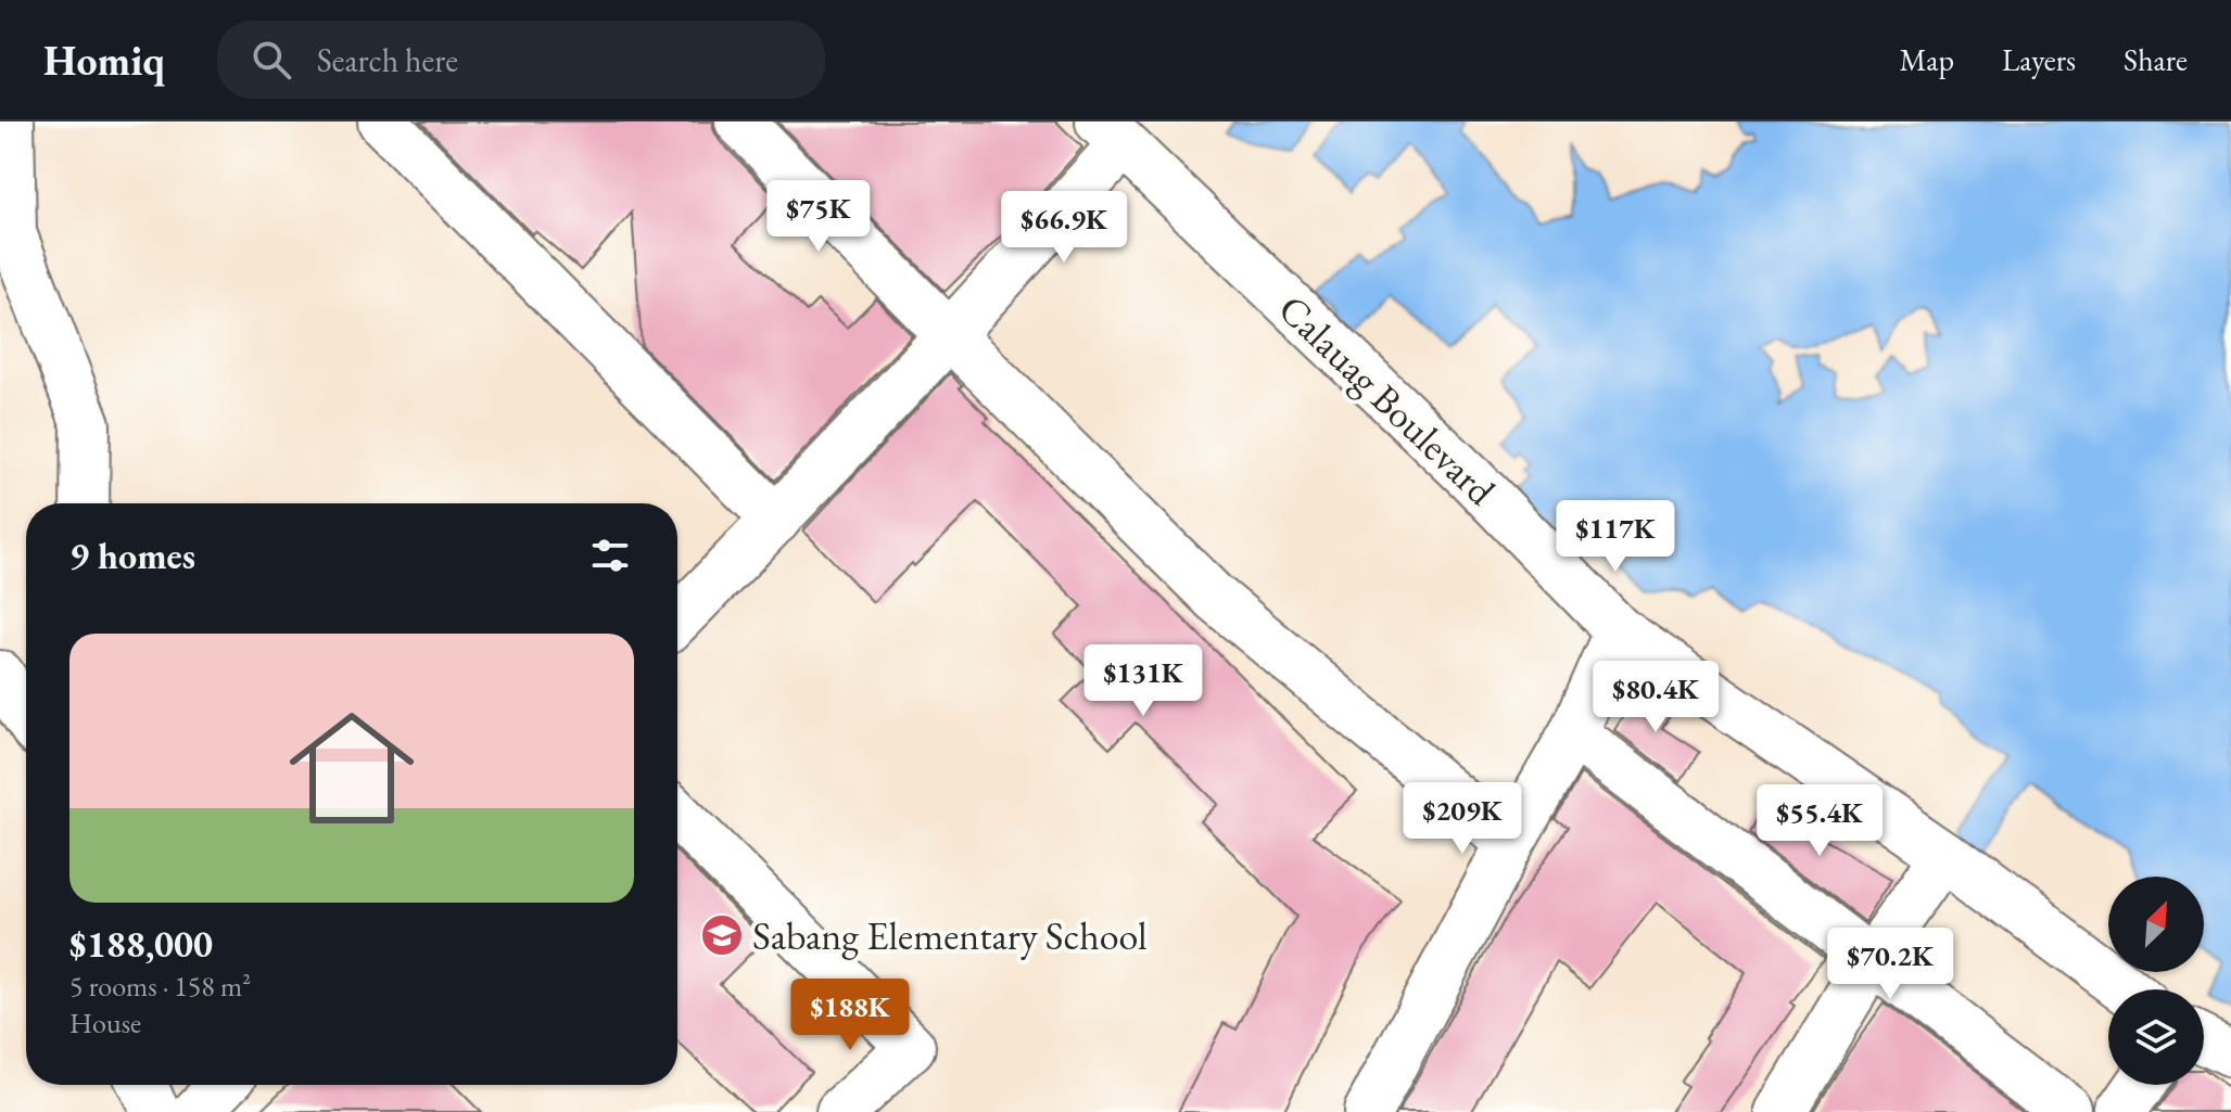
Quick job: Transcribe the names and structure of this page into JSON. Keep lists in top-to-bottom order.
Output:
{
  "streets": {
    "street": ["Calauag Boulevard"]
  },
  "places": {
    "school or university": ["Sabang Elementary School"]
  },
  "north": "top right",
  "page": {
    "header": "Homiq",
    "search": "Search here",
    "nav": ["Map", "Layers", "Share"],
    "price": [
      "$75K",
      "$66.9K",
      "$117K",
      "$131K",
      "$80.4K",
      "$209K",
      "$55.4K",
      "$70.2K",
      "$188K"
    ],
    "heading": "9 homes",
    "list": [
      {
        "name": "$188,000",
        "note": "5 rooms · 158 m² · House"
      }
    ]
  }
}
